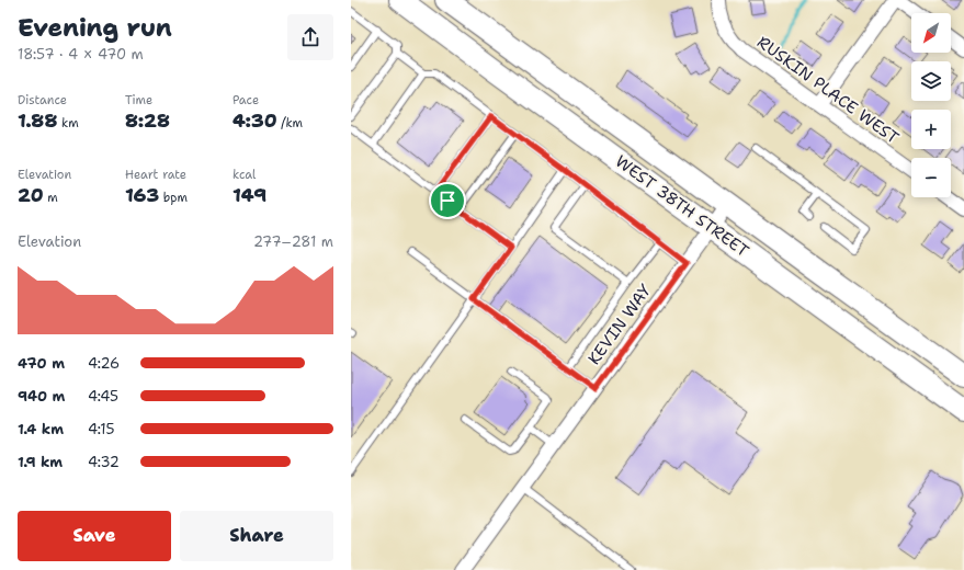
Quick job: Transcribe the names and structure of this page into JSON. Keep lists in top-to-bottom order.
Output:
{
  "streets": {
    "main road": ["WEST 38TH STREET"],
    "street": ["RUSKIN PLACE WEST", "KEVIN WAY"]
  },
  "crossings": [
    ["WEST 38TH STREET", "KEVIN WAY"]
  ],
  "north": "bottom left",
  "page": {
    "heading": ["Evening run", "18:57 · 4 × 470 m"],
    "map_buttons": ["+", "−"],
    "stats": [
      ["Distance", "1.88 km"],
      ["Time", "8:28"],
      ["Pace", "4:30 /km"],
      ["Elevation", "20 m"],
      ["Heart rate", "163 bpm"],
      ["kcal", "149"]
    ],
    "chart": ["Elevation", "277–281 m"],
    "list": [
      {
        "name": "470 m",
        "note": "4:26"
      },
      {
        "name": "940 m",
        "note": "4:45"
      },
      {
        "name": "1.4 km",
        "note": "4:15"
      },
      {
        "name": "1.9 km",
        "note": "4:32"
      }
    ],
    "buttons": ["Save", "Share"]
  }
}
